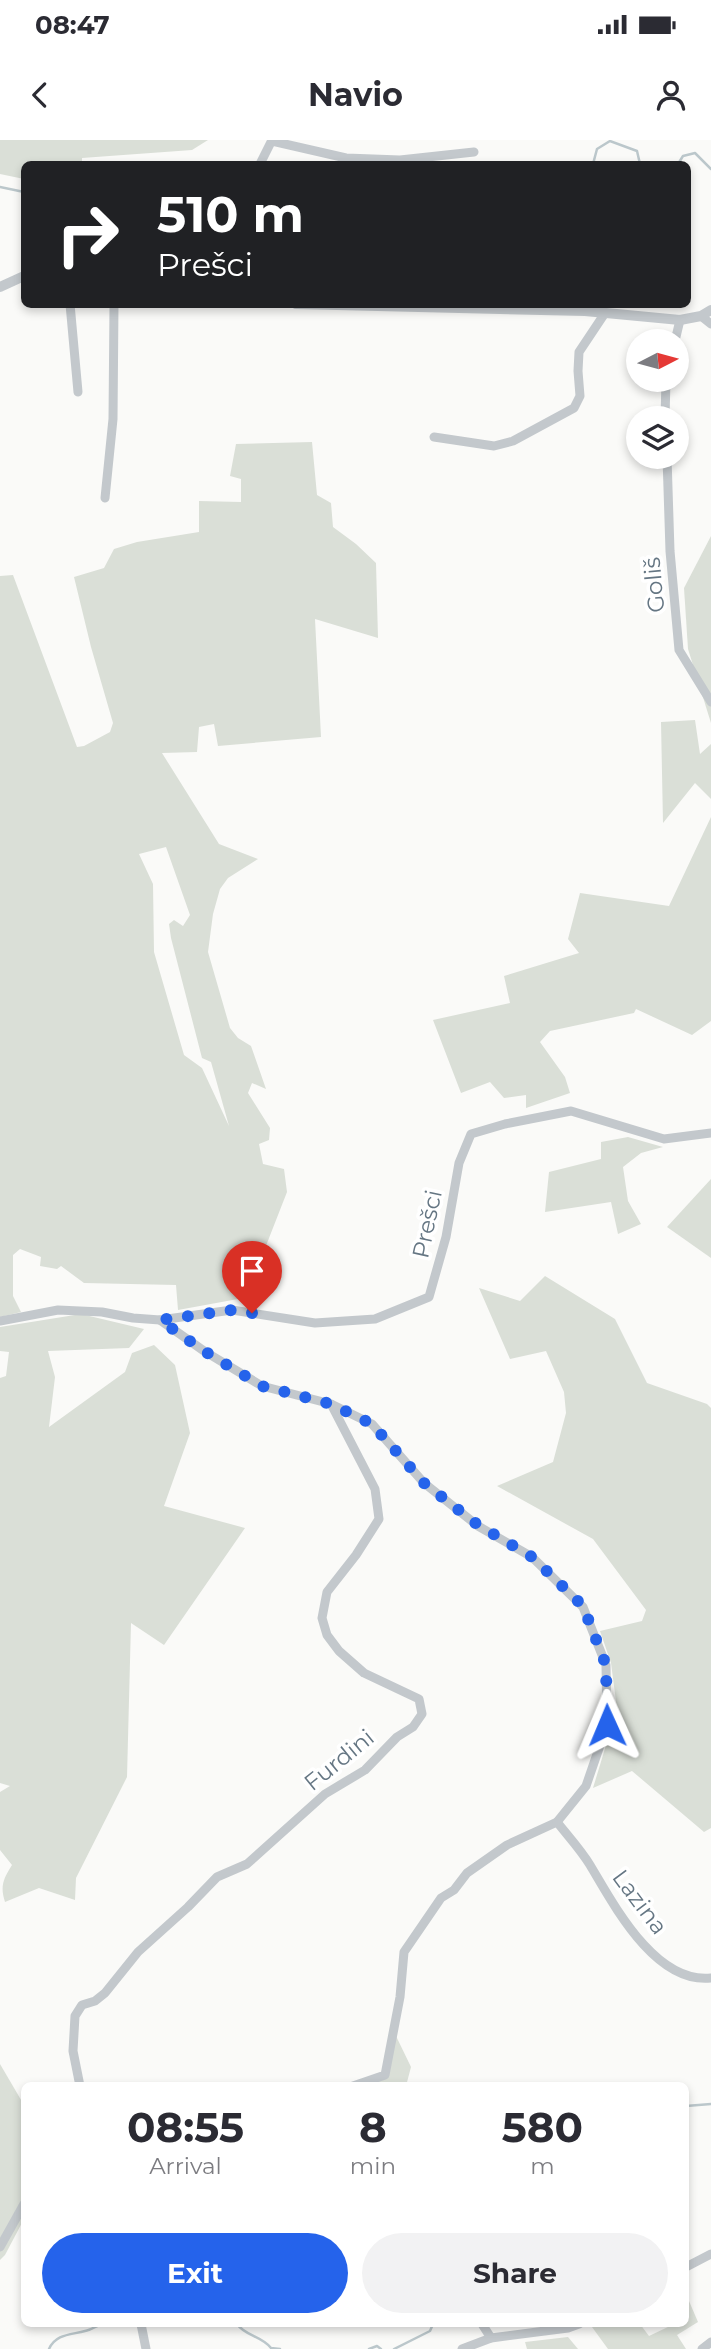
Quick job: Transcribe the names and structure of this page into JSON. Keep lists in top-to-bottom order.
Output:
{
  "streets": {
    "street": [
      "Goliš",
      "Prešci",
      "Furdini",
      "Lazina"
    ]
  },
  "north": "right",
  "page": {
    "status": "08:47",
    "header": "Navio",
    "turn": ["510 m", "Prešci"],
    "eta": [
      "08:55",
      "Arrival",
      "8",
      "min",
      "580",
      "m"
    ],
    "buttons": ["Exit", "Share"]
  }
}
